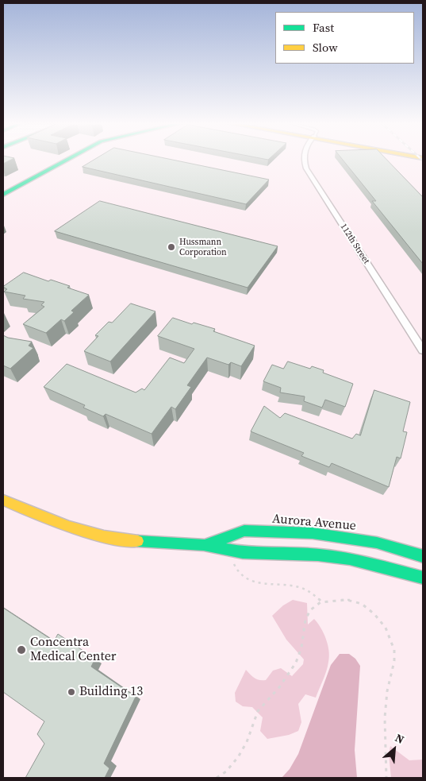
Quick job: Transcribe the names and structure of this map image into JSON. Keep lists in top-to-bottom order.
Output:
{
  "streets": {
    "main road": ["Aurora Avenue"],
    "street": ["112th Street"]
  },
  "places": ["Hussmann Corporation", "Concentra Medical Center", "Building 13"],
  "legend": ["Fast", "Slow"],
  "north": "top right"
}
